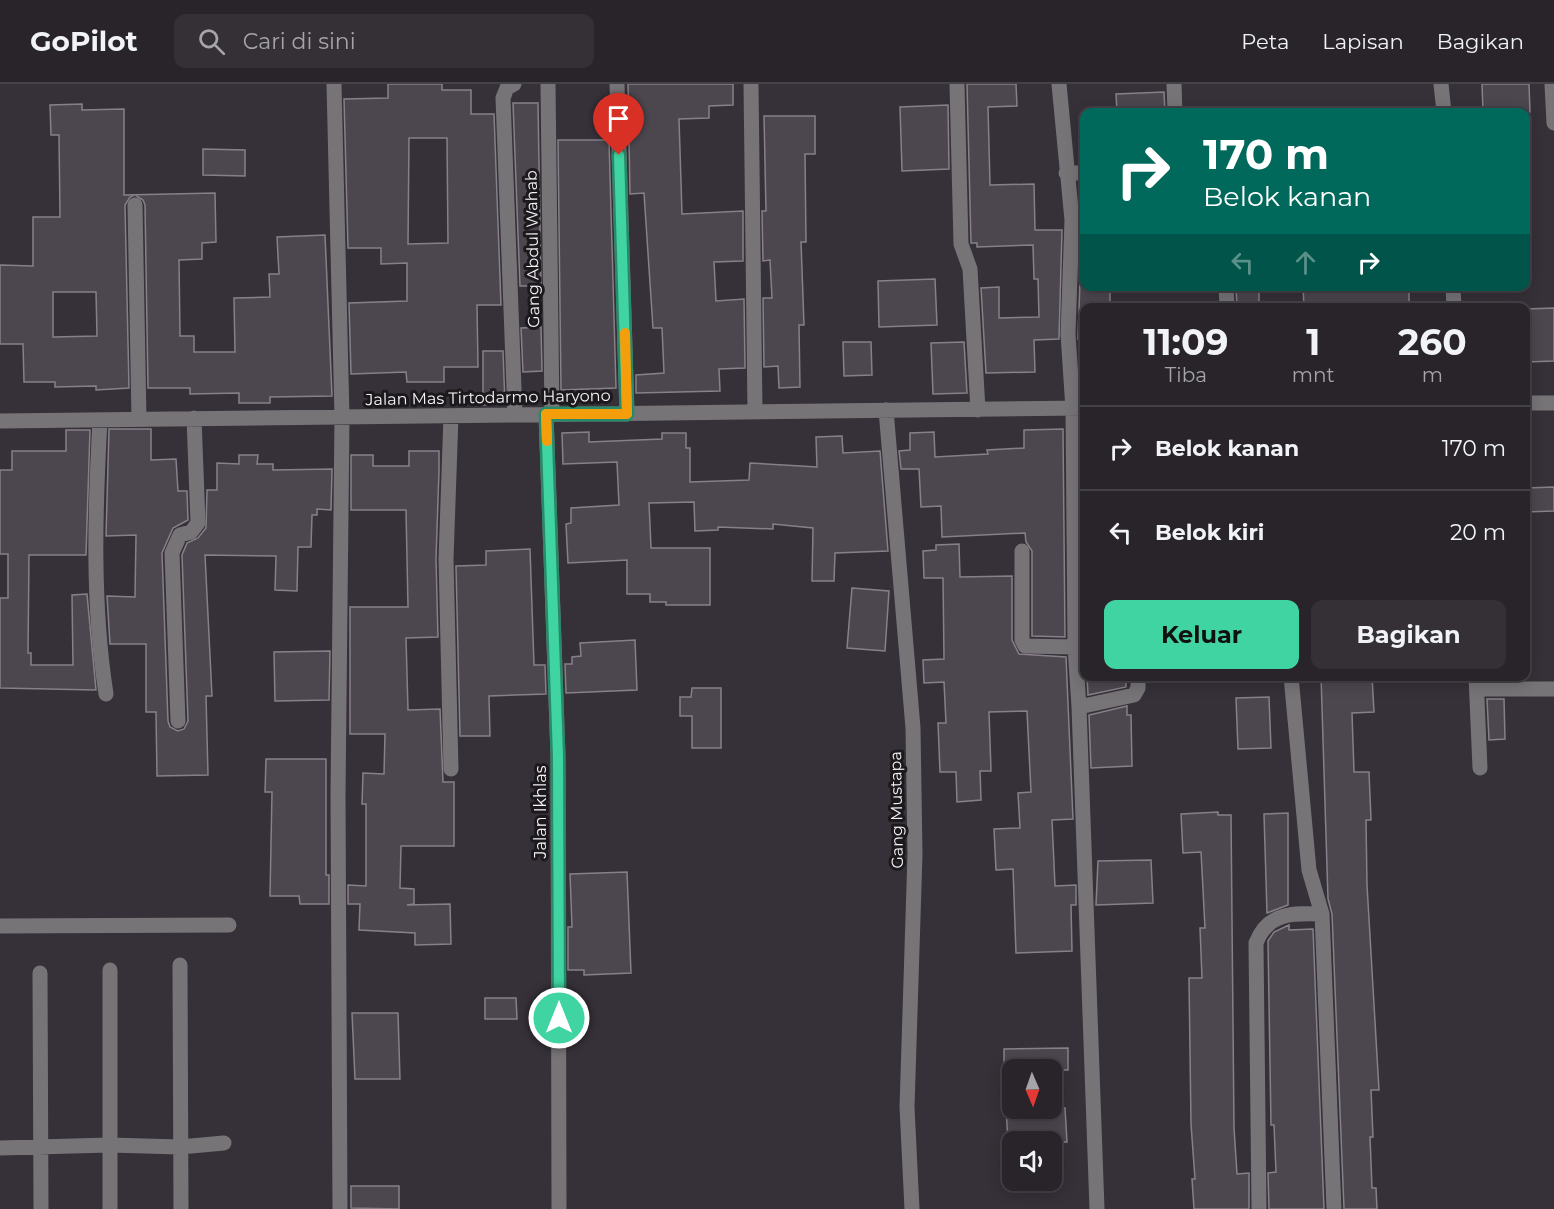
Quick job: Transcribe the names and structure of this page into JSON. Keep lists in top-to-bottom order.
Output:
{
  "streets": {
    "street": [
      "Gang Abdul Wahab",
      "Jalan Mas Tirtodarmo Haryono",
      "Gang Mustapa",
      "Jalan Ikhlas"
    ]
  },
  "crossings": [
    ["Gang Abdul Wahab", "Jalan Mas Tirtodarmo Haryono"],
    ["Gang Abdul Wahab", "Jalan Ikhlas"],
    ["Jalan Mas Tirtodarmo Haryono", "Gang Mustapa"],
    ["Jalan Mas Tirtodarmo Haryono", "Jalan Ikhlas"]
  ],
  "north": "bottom",
  "page": {
    "header": "GoPilot",
    "search": "Cari di sini",
    "nav": ["Peta", "Lapisan", "Bagikan"],
    "turn": ["170 m", "Belok kanan"],
    "eta": [
      "11:09",
      "Tiba",
      "1",
      "mnt",
      "260",
      "m"
    ],
    "list": [
      {
        "name": "Belok kanan",
        "value": "170 m"
      },
      {
        "name": "Belok kiri",
        "value": "20 m"
      }
    ],
    "buttons": ["Keluar", "Bagikan"]
  }
}
